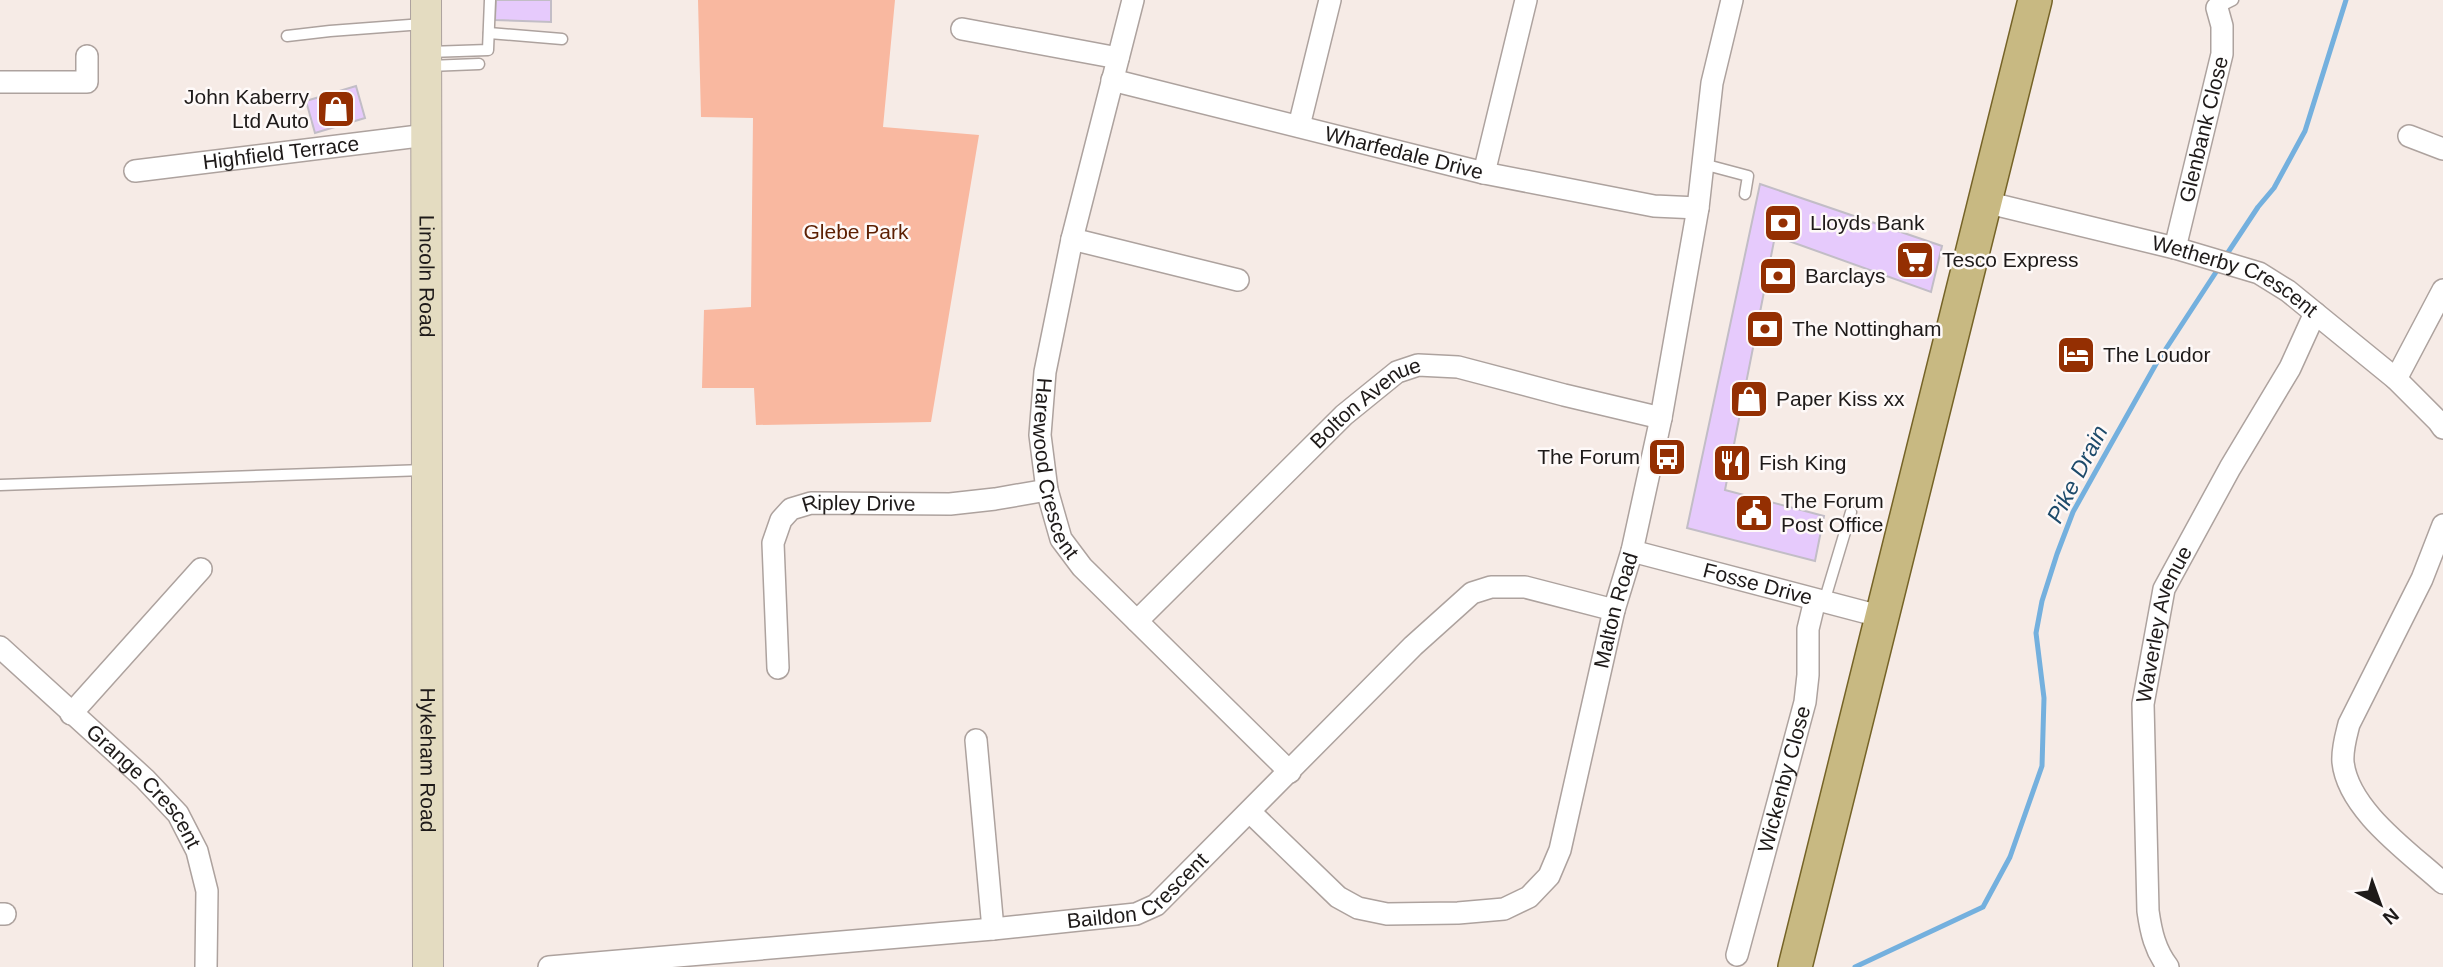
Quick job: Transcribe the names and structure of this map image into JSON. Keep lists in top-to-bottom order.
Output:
{
  "streets": {
    "street": [
      "Glenbank Close",
      "Wharfedale Drive",
      "Highfield Terrace",
      "Lincoln Road",
      "Wetherby Crescent",
      "Bolton Avenue",
      "Harewood Crescent",
      "Ripley Drive",
      "Fosse Drive",
      "Malton Road",
      "Waverley Avenue",
      "Hykeham Road",
      "Wickenby Close",
      "Grange Crescent",
      "Baildon Crescent"
    ]
  },
  "crossings": [
    ["Glenbank Close", "Wetherby Crescent"],
    ["Wharfedale Drive", "Harewood Crescent"],
    ["Wharfedale Drive", "Malton Road"],
    ["Highfield Terrace", "Lincoln Road"],
    ["Lincoln Road", "Hykeham Road"],
    ["Wetherby Crescent", "Waverley Avenue"],
    ["Bolton Avenue", "Harewood Crescent"],
    ["Bolton Avenue", "Malton Road"],
    ["Harewood Crescent", "Ripley Drive"],
    ["Harewood Crescent", "Baildon Crescent"],
    ["Fosse Drive", "Malton Road"],
    ["Fosse Drive", "Wickenby Close"],
    ["Malton Road", "Baildon Crescent"]
  ],
  "water": ["Pike Drain"],
  "parks": ["Glebe Park"],
  "places": {
    "shop": ["John Kaberry Ltd Auto", "Paper Kiss xx"],
    "bank": ["Lloyds Bank", "Barclays", "The Nottingham"],
    "supermarket": ["Tesco Express"],
    "hotel": ["The Loudor"],
    "bus stop": ["The Forum"],
    "restaurant": ["Fish King"],
    "public building": ["The Forum Post Office"]
  },
  "north": "bottom right"
}
